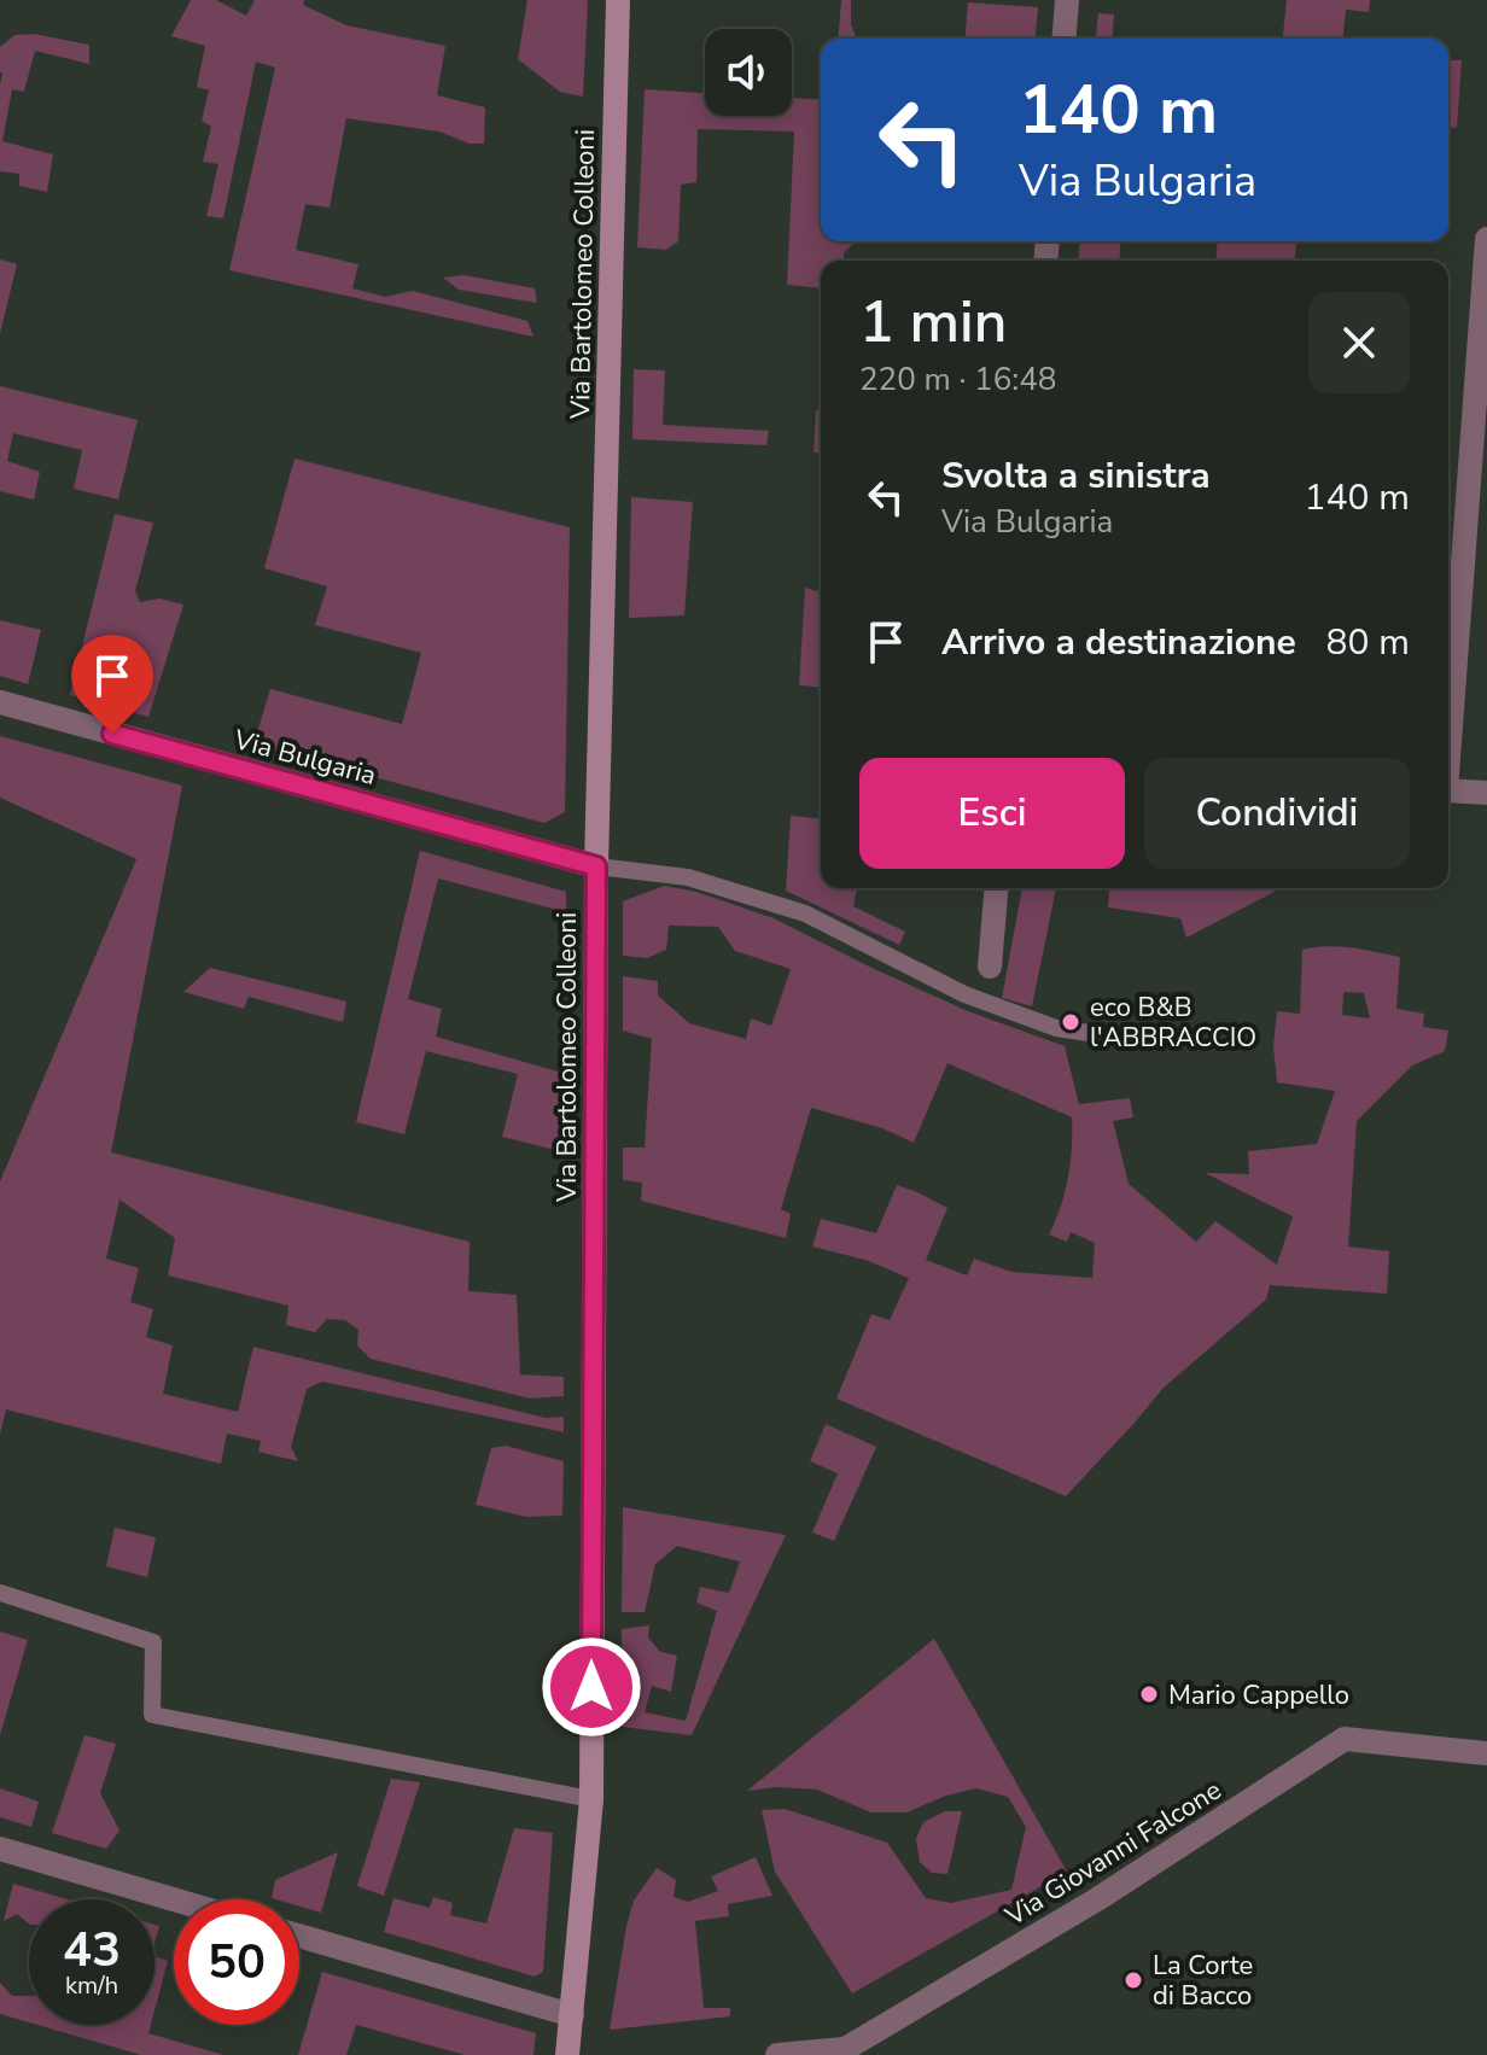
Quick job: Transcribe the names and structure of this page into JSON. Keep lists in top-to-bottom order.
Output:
{
  "streets": {
    "main road": ["Via Bartolomeo Colleoni"],
    "street": ["Via Bulgaria", "Via Giovanni Falcone"]
  },
  "crossings": [
    ["Via Bartolomeo Colleoni", "Via Bulgaria"]
  ],
  "places": ["eco B&B l'ABBRACCIO", "Mario Cappello", "La Corte di Bacco"],
  "page": {
    "turn": ["140 m", "Via Bulgaria"],
    "heading": ["1 min", "220 m · 16:48"],
    "list": [
      {
        "name": "Svolta a sinistra",
        "note": "Via Bulgaria",
        "value": "140 m"
      },
      {
        "name": "Arrivo a destinazione",
        "value": "80 m"
      }
    ],
    "buttons": ["Esci", "Condividi"],
    "speed": "43 km/h",
    "limit": "50"
  }
}
